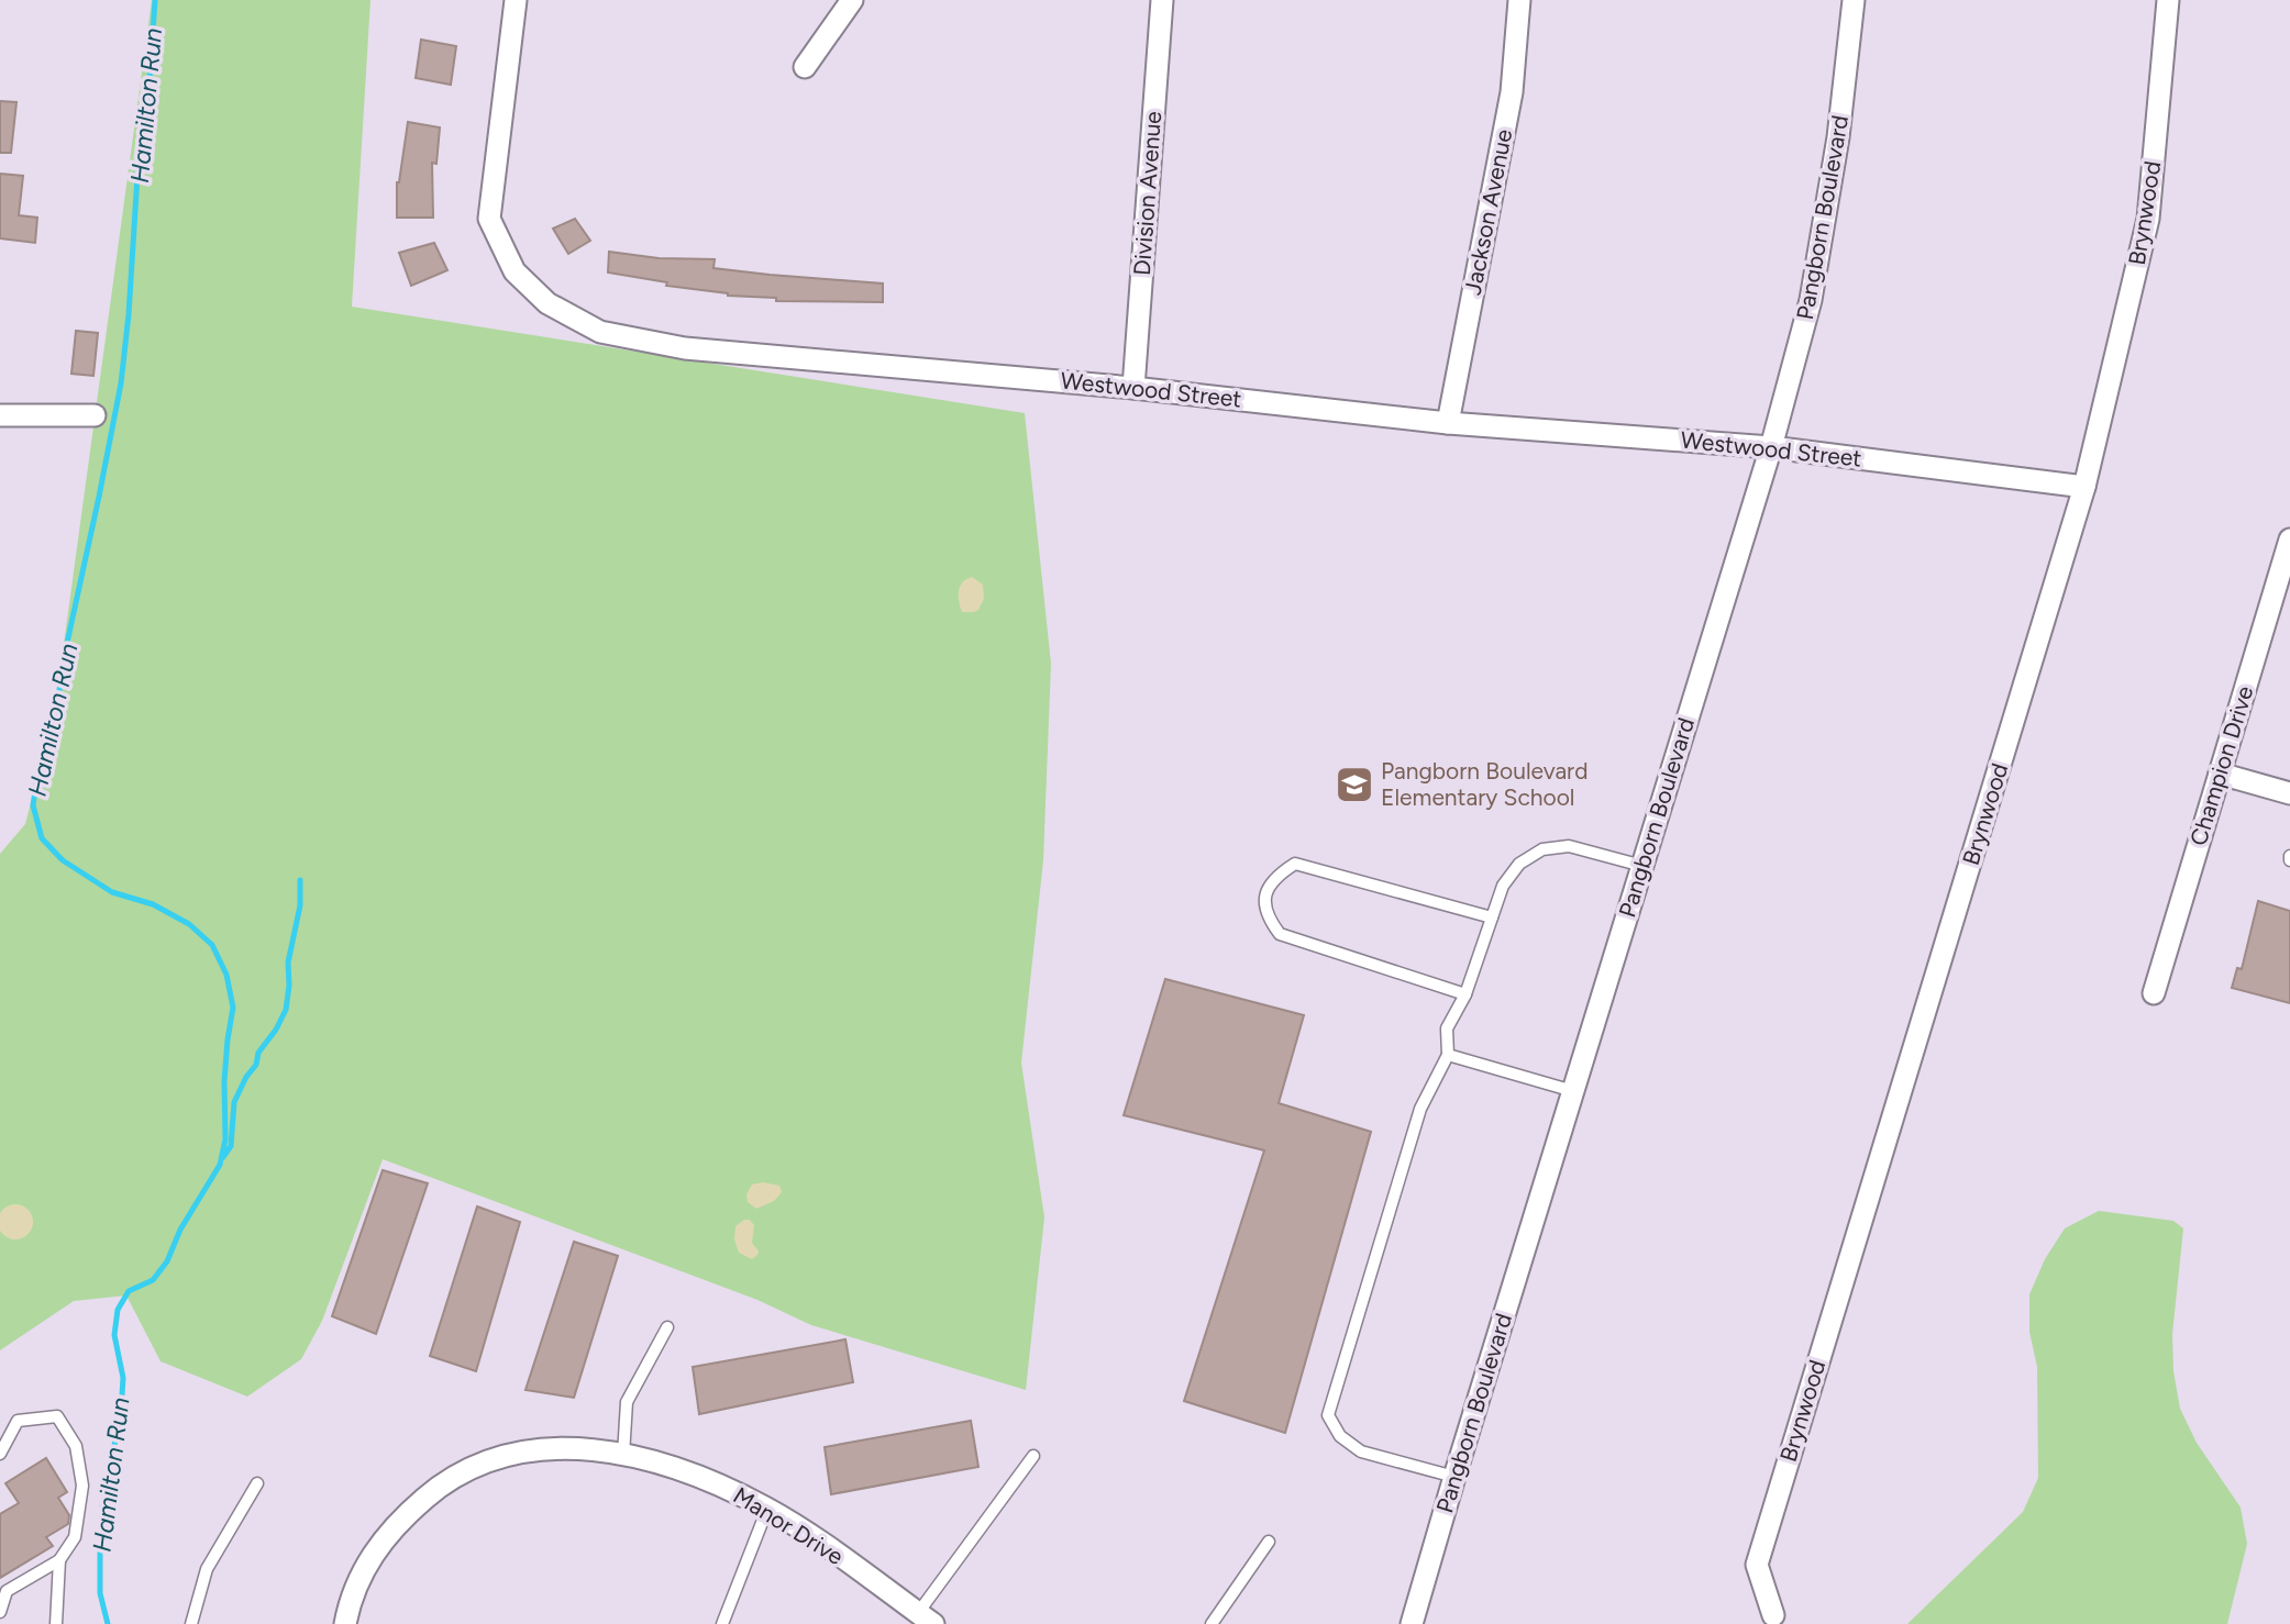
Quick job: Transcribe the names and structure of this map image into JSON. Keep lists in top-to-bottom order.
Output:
{
  "streets": {
    "street": [
      "Division Avenue",
      "Jackson Avenue",
      "Brynwood",
      "Pangborn Boulevard",
      "Westwood Street",
      "Champion Drive",
      "Manor Drive"
    ]
  },
  "crossings": [
    ["Division Avenue", "Westwood Street"],
    ["Jackson Avenue", "Westwood Street"],
    ["Brynwood", "Westwood Street"],
    ["Pangborn Boulevard", "Westwood Street"]
  ],
  "water": ["Hamilton Run"],
  "places": {
    "school or university": ["Pangborn Boulevard Elementary School"]
  }
}
